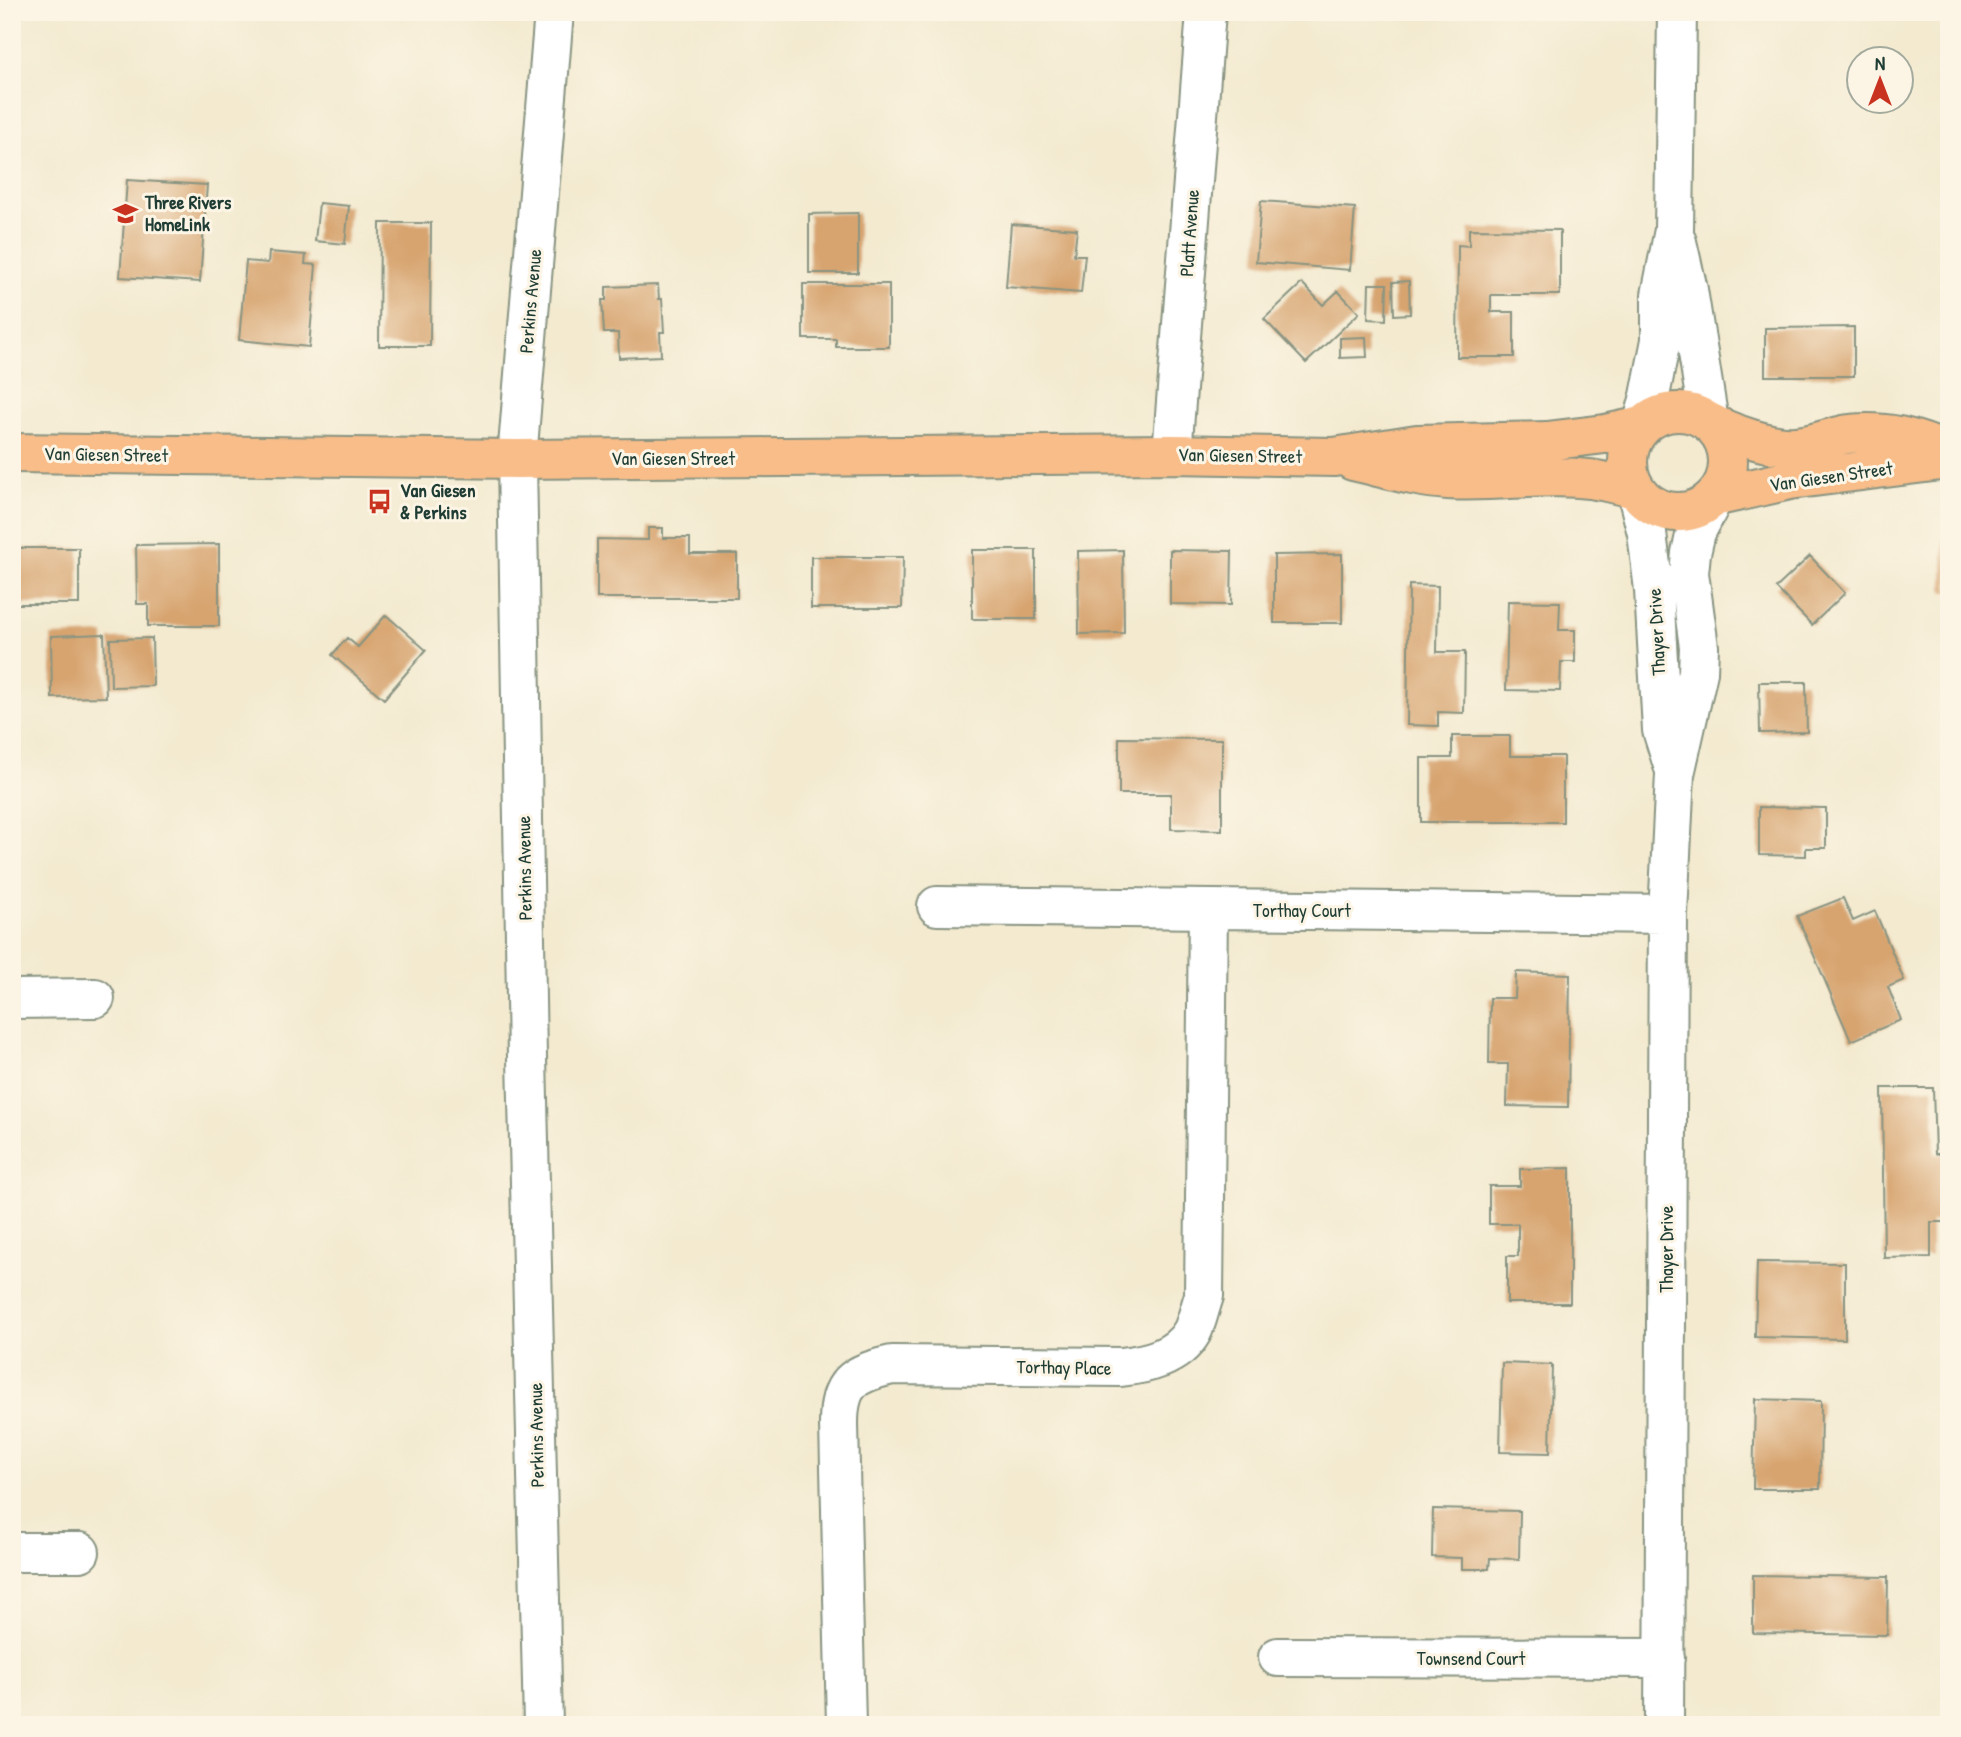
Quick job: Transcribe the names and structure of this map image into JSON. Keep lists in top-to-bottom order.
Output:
{
  "streets": {
    "main road": ["Van Giesen Street"],
    "street": [
      "Platt Avenue",
      "Perkins Avenue",
      "Thayer Drive",
      "Torthay Court",
      "Torthay Place",
      "Townsend Court"
    ]
  },
  "crossings": [
    ["Platt Avenue", "Van Giesen Street"],
    ["Perkins Avenue", "Van Giesen Street"],
    ["Van Giesen Street", "Thayer Drive"],
    ["Thayer Drive", "Torthay Court"],
    ["Thayer Drive", "Townsend Court"],
    ["Torthay Court", "Torthay Place"]
  ],
  "places": {
    "school or university": ["Three Rivers HomeLink"],
    "bus stop": ["Van Giesen & Perkins"]
  },
  "north": "top"
}
